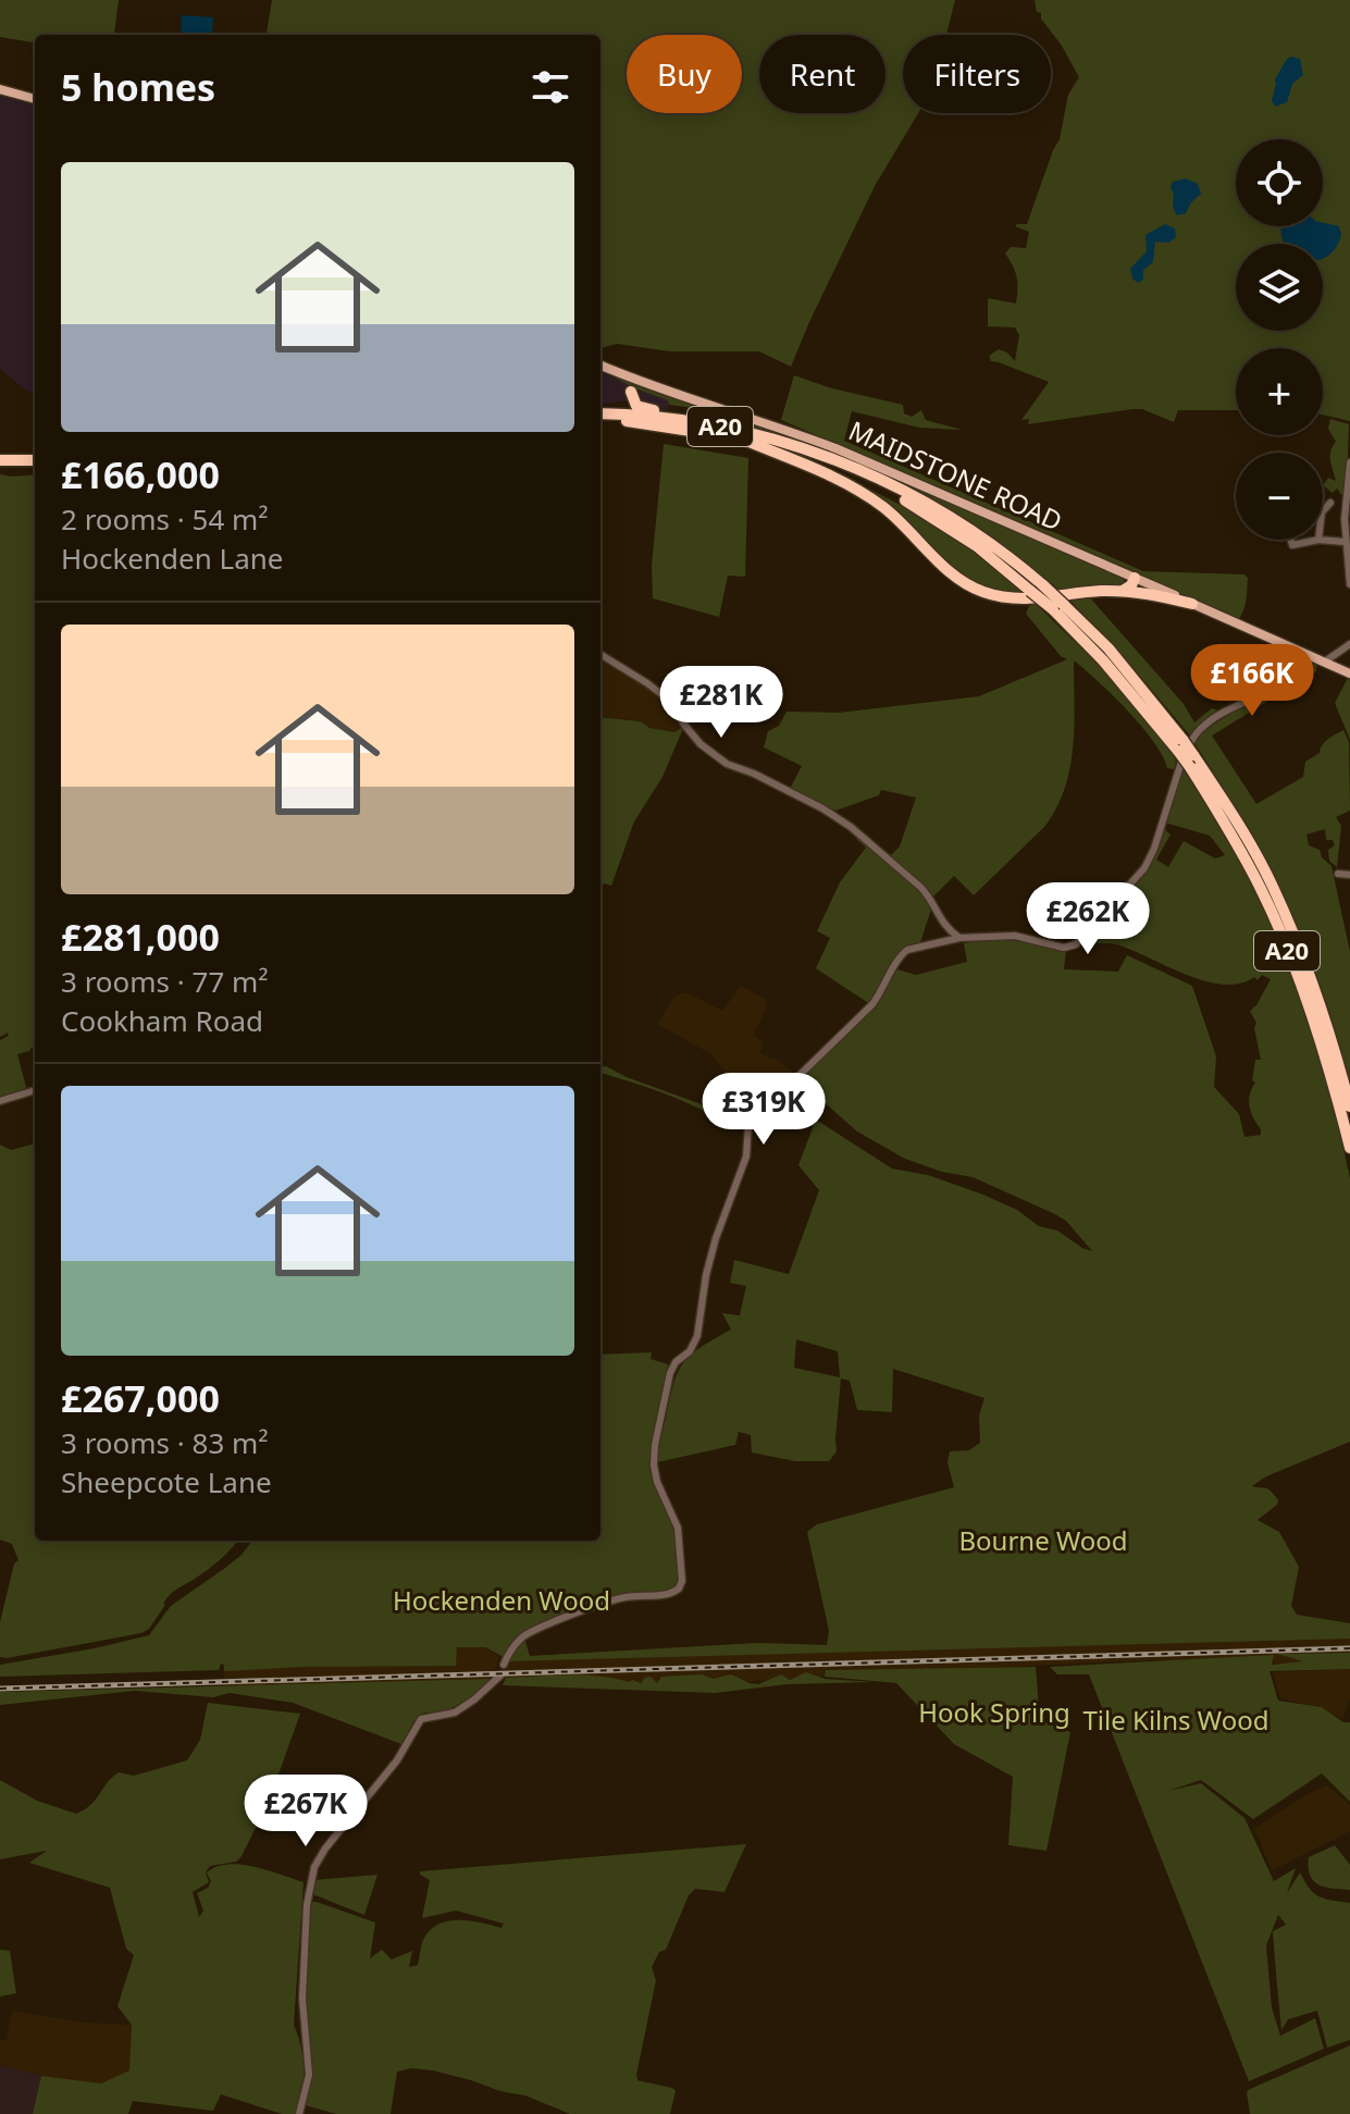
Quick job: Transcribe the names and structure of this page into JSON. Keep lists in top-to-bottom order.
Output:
{
  "streets": {
    "highway": ["A20"],
    "main road": ["MAIDSTONE ROAD"]
  },
  "crossings": [
    ["A20", "MAIDSTONE ROAD"]
  ],
  "parks": [
    "Bourne Wood",
    "Hockenden Wood",
    "Hook Spring",
    "Tile Kilns Wood"
  ],
  "page": {
    "chip": ["Buy", "Rent", "Filters"],
    "heading": "5 homes",
    "map_buttons": ["+", "−"],
    "list": [
      {
        "name": "£166,000",
        "note": "2 rooms · 54 m² · Hockenden Lane"
      },
      {
        "name": "£281,000",
        "note": "3 rooms · 77 m² · Cookham Road"
      },
      {
        "name": "£267,000",
        "note": "3 rooms · 83 m² · Sheepcote Lane"
      }
    ],
    "price": [
      "£166K",
      "£281K",
      "£262K",
      "£319K",
      "£267K"
    ]
  }
}
